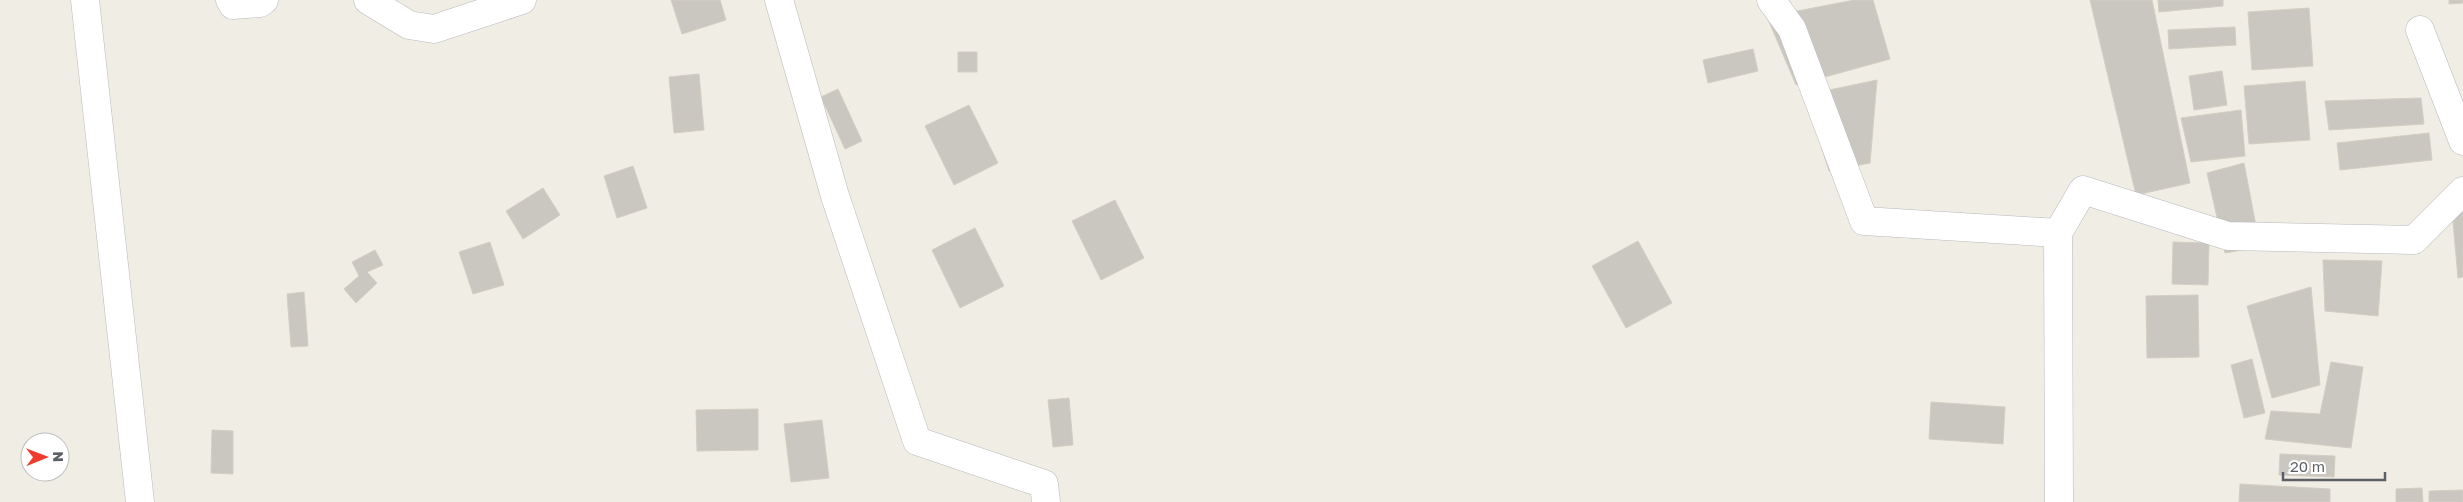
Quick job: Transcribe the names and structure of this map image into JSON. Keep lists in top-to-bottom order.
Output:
{
  "scale_bar": "20 m",
  "north": "right"
}
